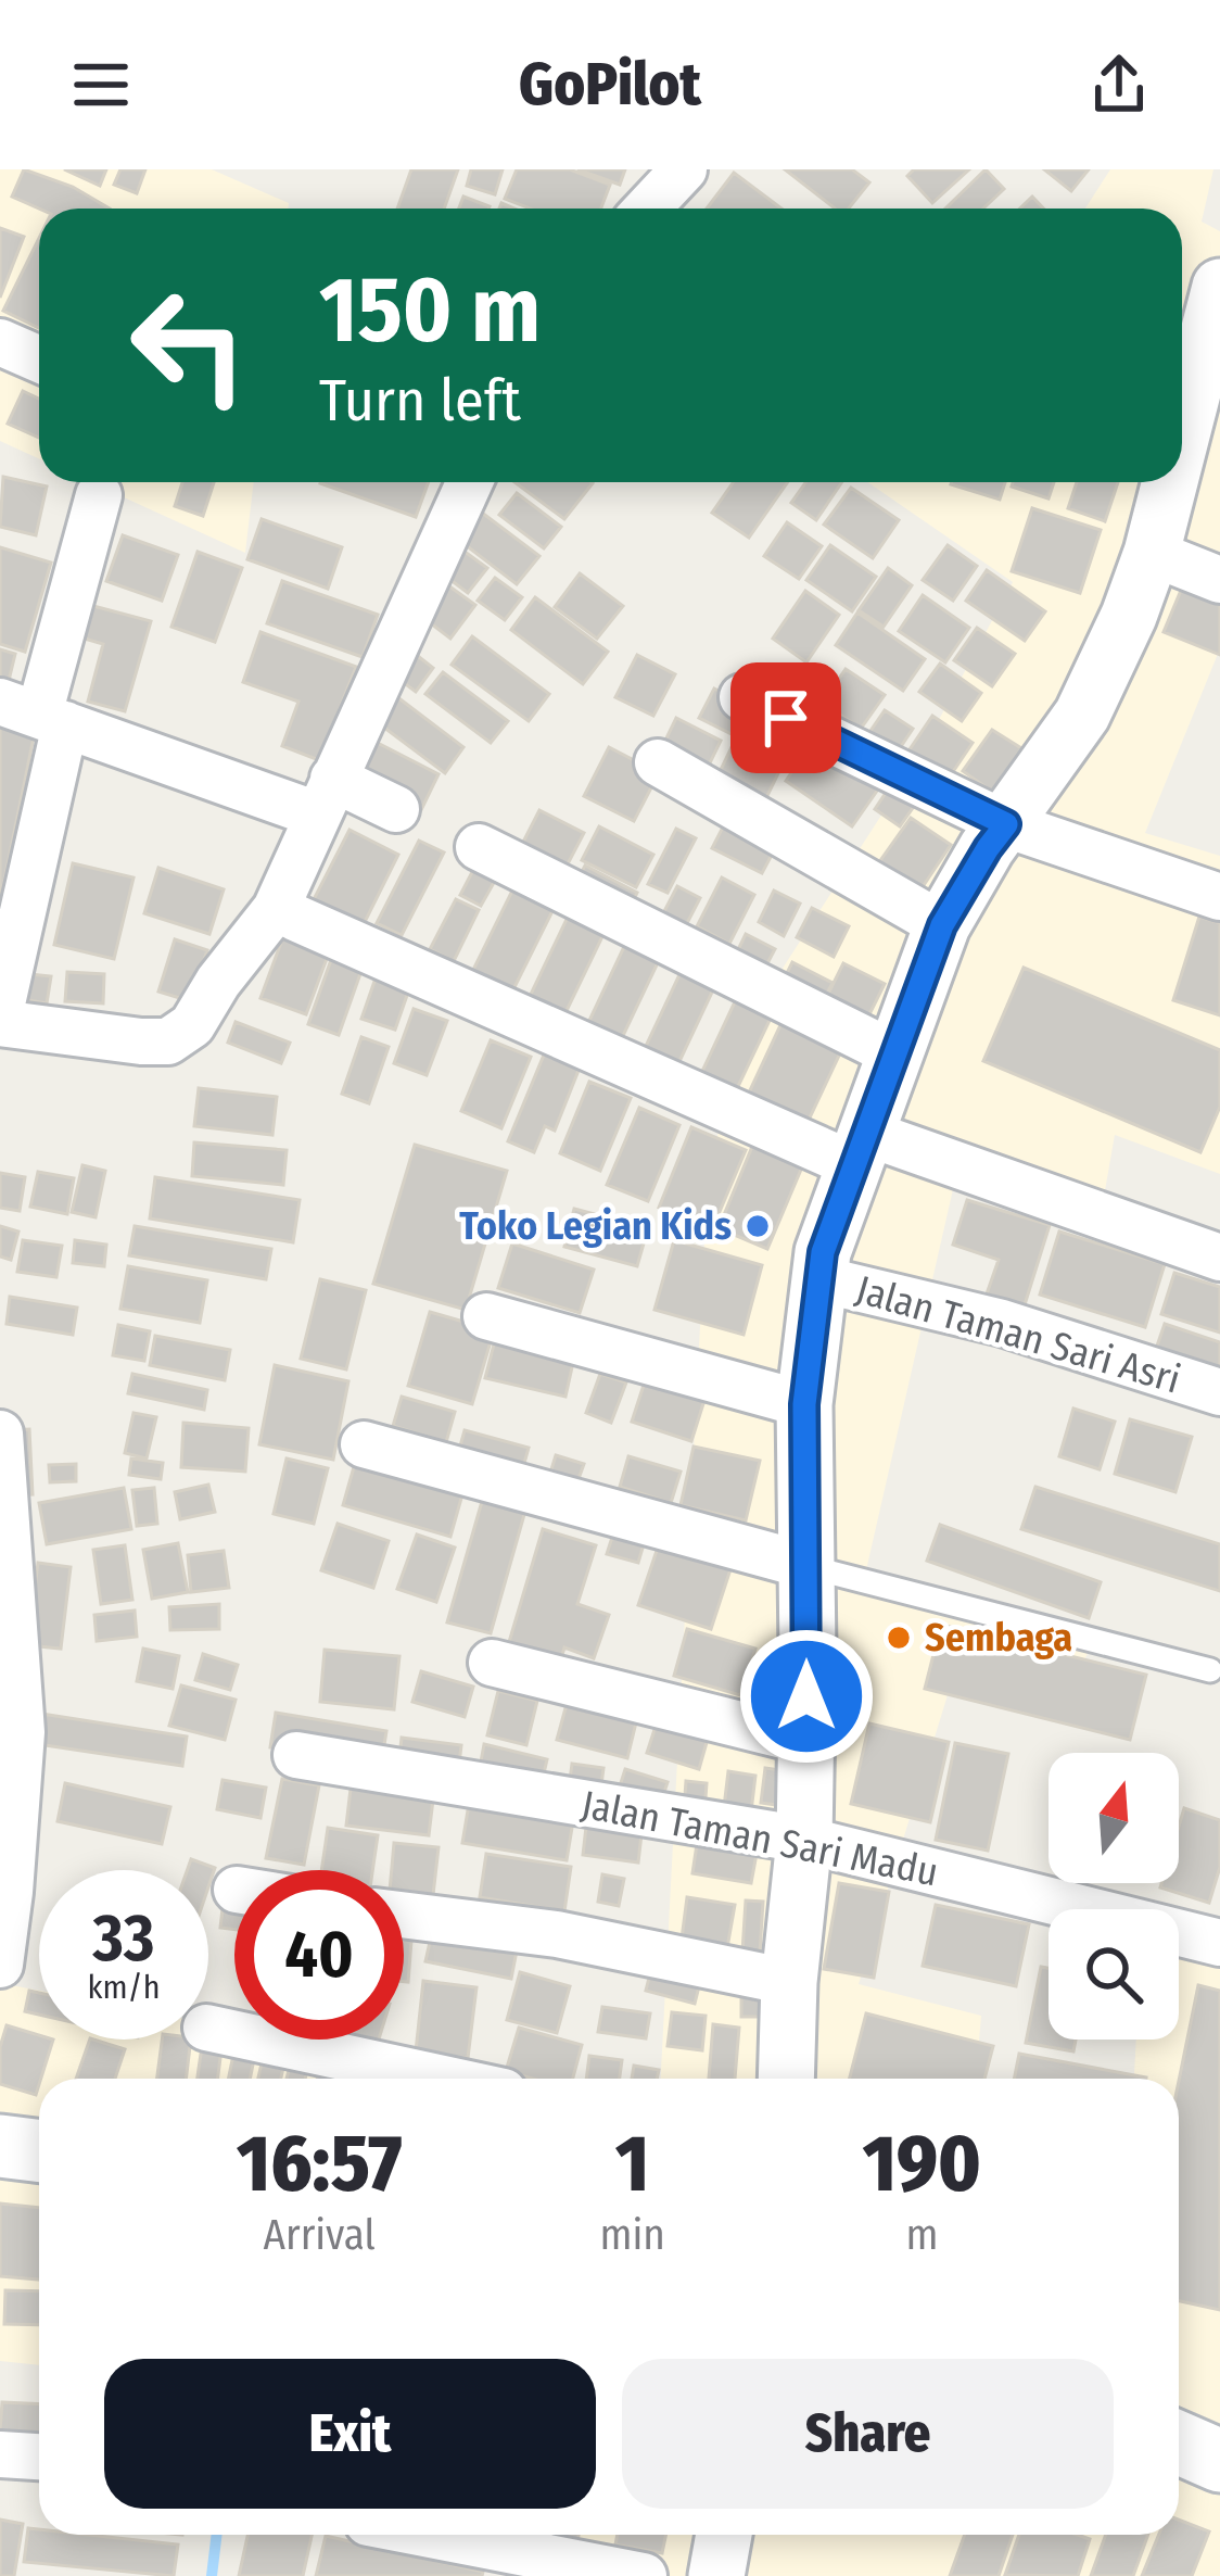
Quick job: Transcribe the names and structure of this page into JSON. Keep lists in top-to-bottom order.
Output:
{
  "streets": {
    "street": ["Jalan Taman Sari Asri", "Jalan Taman Sari Madu"]
  },
  "places": ["Toko Legian Kids", "Sembaga"],
  "north": "top",
  "page": {
    "header": "GoPilot",
    "turn": ["150 m", "Turn left"],
    "speed": "33 km/h",
    "limit": "40",
    "eta": [
      "16:57",
      "Arrival",
      "1",
      "min",
      "190",
      "m"
    ],
    "buttons": ["Exit", "Share"]
  }
}
